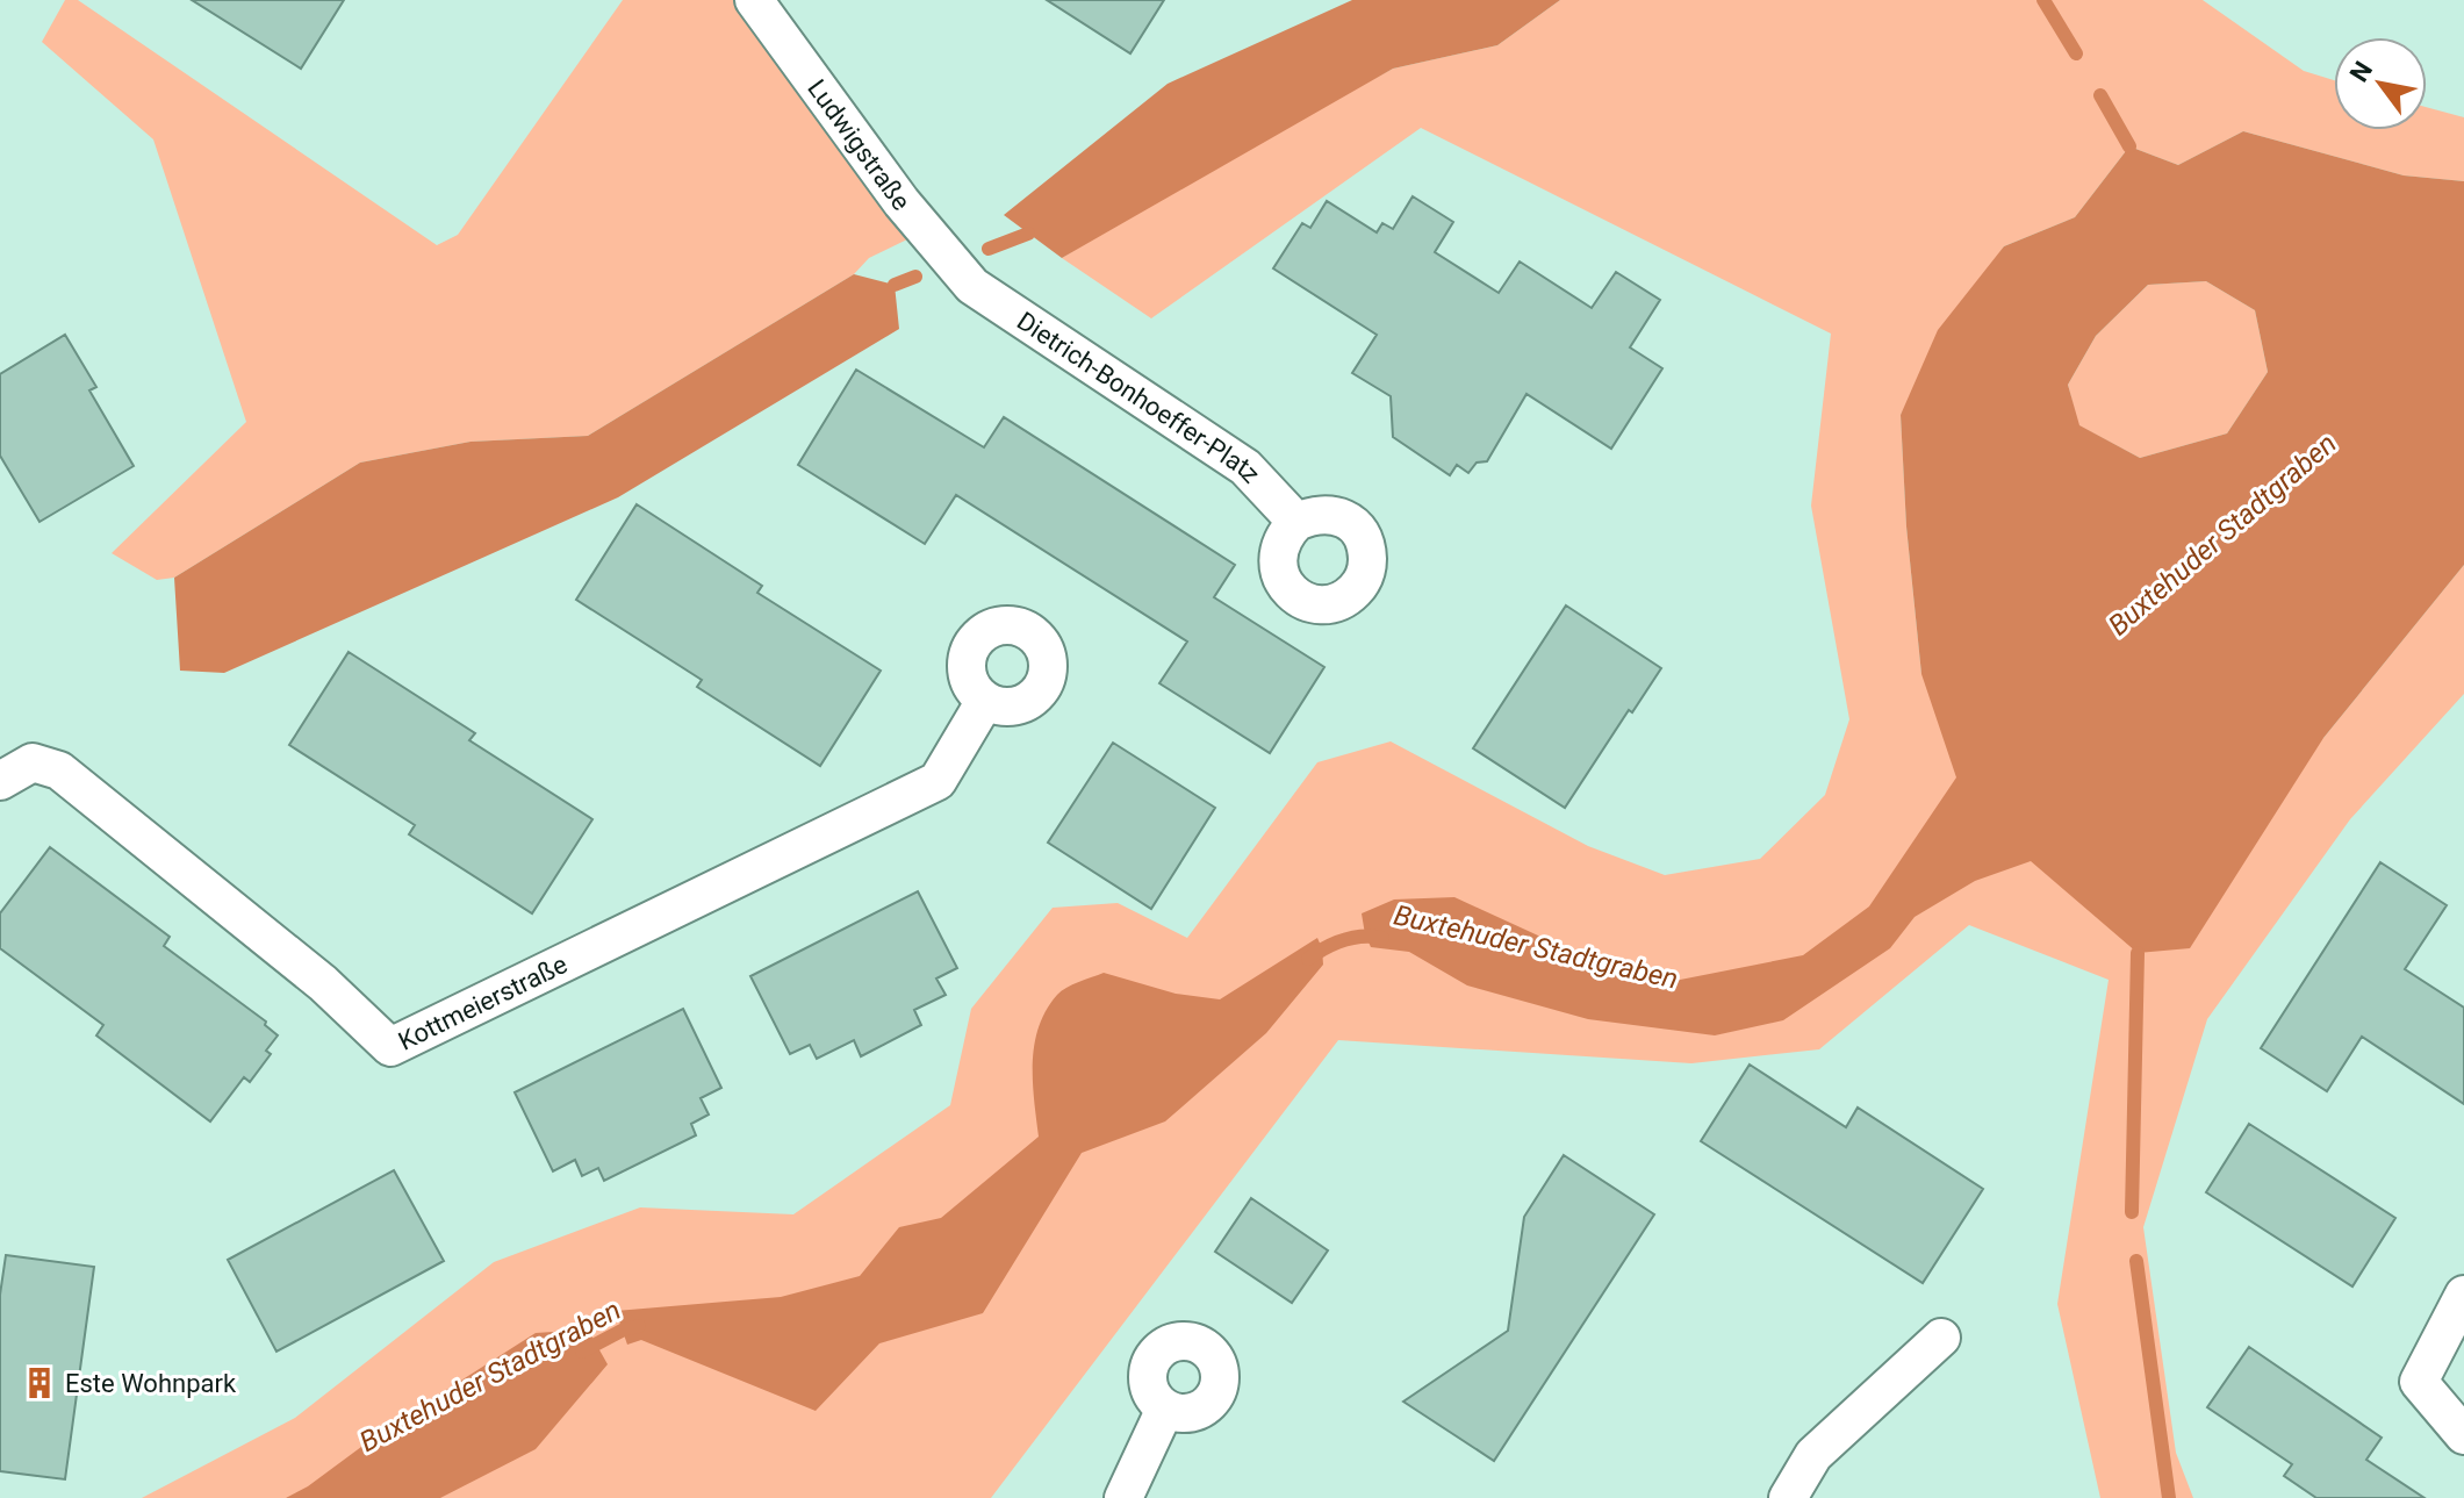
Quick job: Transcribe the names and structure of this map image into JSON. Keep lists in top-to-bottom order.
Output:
{
  "streets": {
    "street": ["Ludwigstraße", "Dietrich-Bonhoeffer-Platz", "Kottmeierstraße"]
  },
  "crossings": [
    ["Ludwigstraße", "Dietrich-Bonhoeffer-Platz"]
  ],
  "water": ["Buxtehuder Stadtgraben"],
  "places": {
    "building": ["Este Wohnpark"]
  },
  "north": "top left"
}
